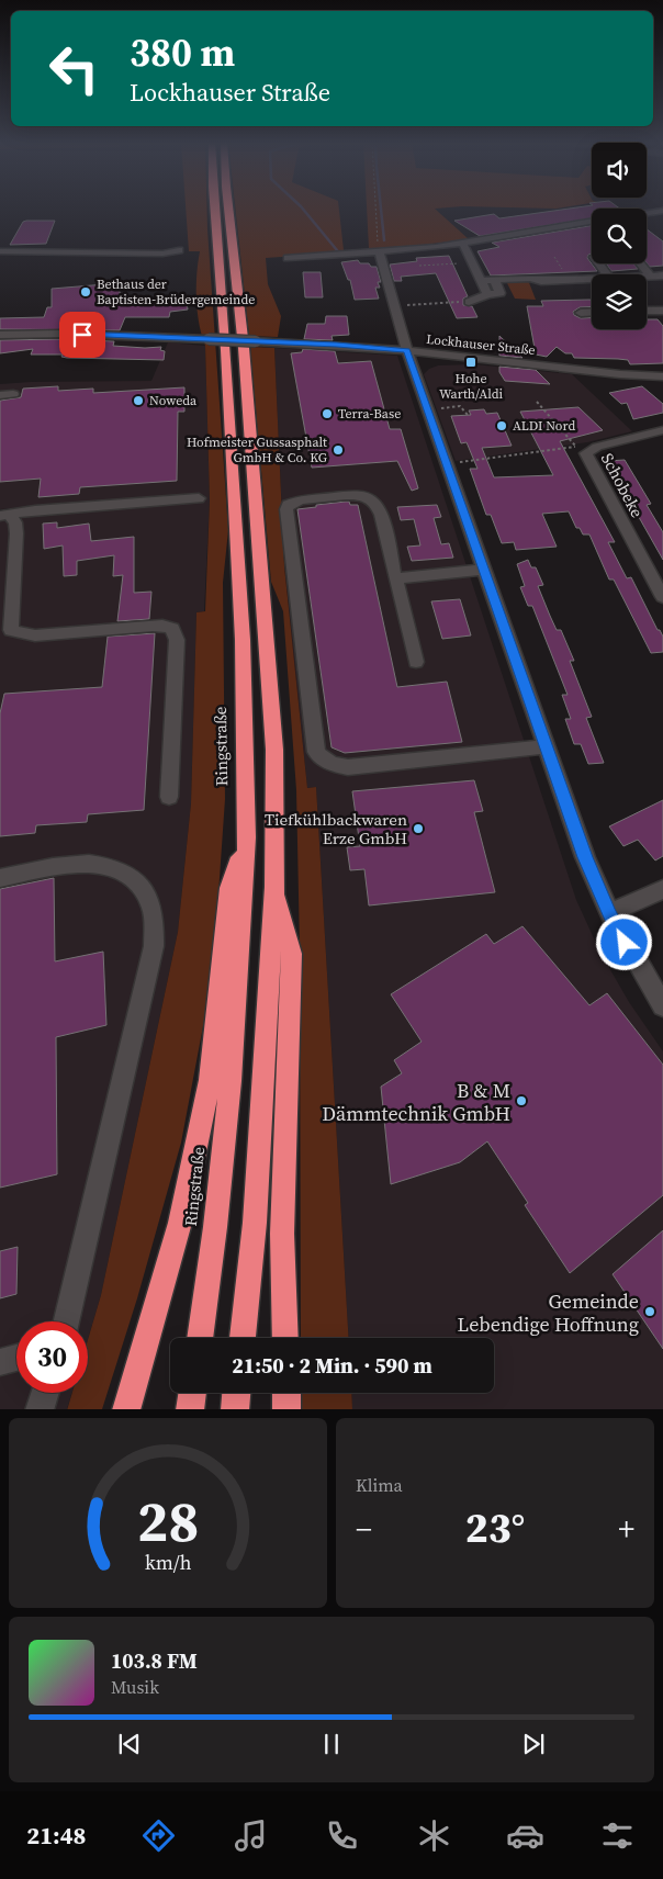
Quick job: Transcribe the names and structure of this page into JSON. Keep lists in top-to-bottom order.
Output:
{
  "streets": {
    "highway": ["Ringstraße"],
    "street": ["Lockhauser Straße", "Schobeke"]
  },
  "places": {
    "other": [
      "Bethaus der Baptisten-Brüdergemeinde",
      "Noweda",
      "Terra-Base",
      "ALDI Nord",
      "Hofmeister Gussasphalt GmbH & Co. KG",
      "Tiefkühlbackwaren Erze GmbH",
      "B & M Dämmtechnik GmbH",
      "Gemeinde Lebendige Hoffnung"
    ],
    "transit": ["Hohe Warth/Aldi"]
  },
  "page": {
    "turn": ["380 m", "Lockhauser Straße"],
    "limit": "30",
    "trip": "21:50 · 2 Min. · 590 m",
    "tile": "Klima",
    "heat": ["−", "23°", "+"],
    "song": ["103.8 FM", "Musik"],
    "tabs": "21:48",
    "gauge": ["28", "km/h"]
  }
}
